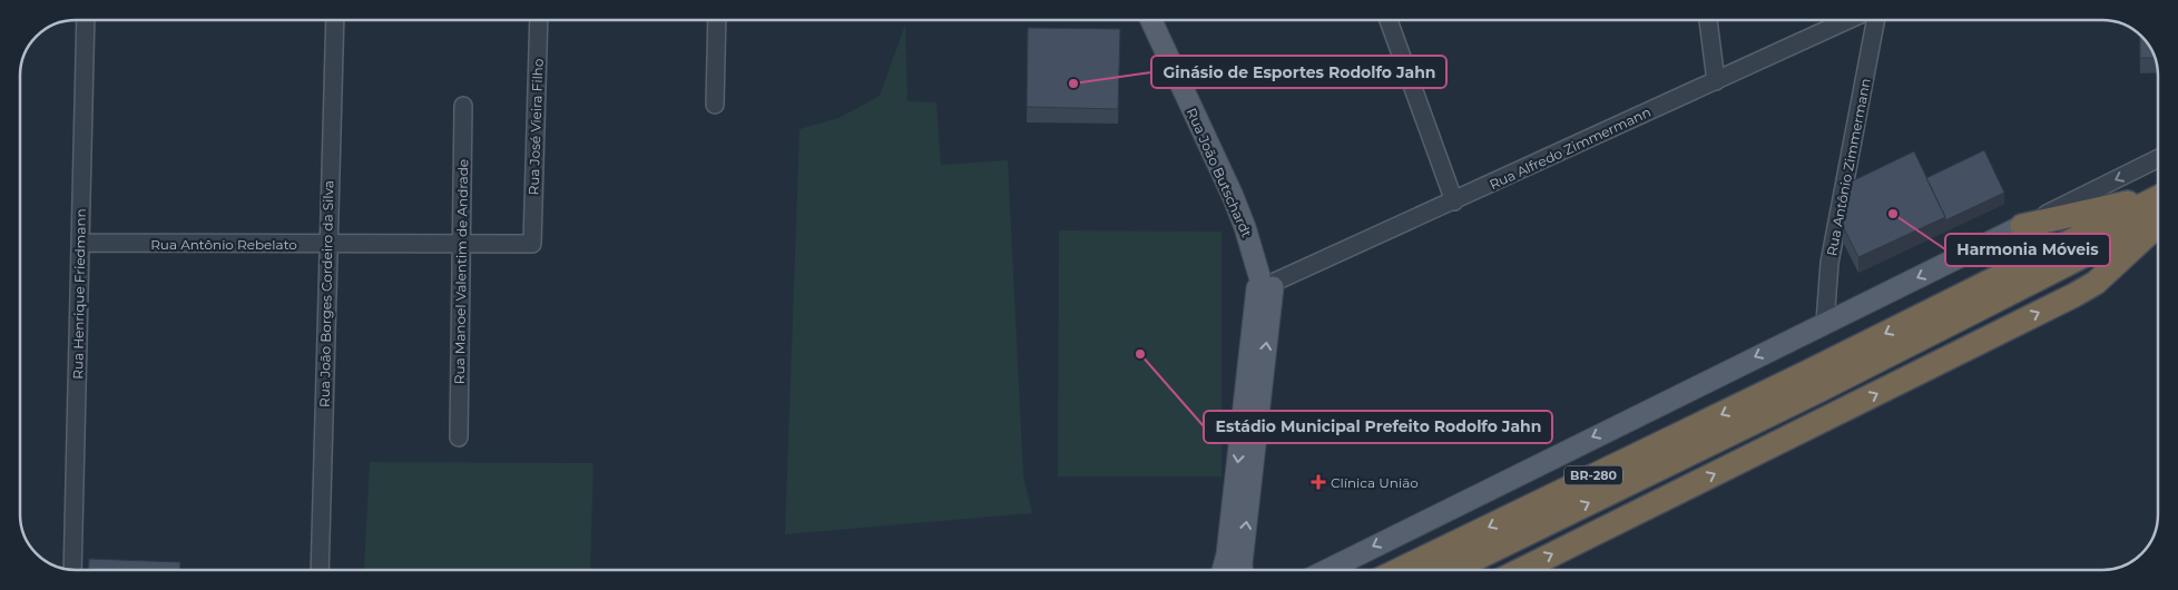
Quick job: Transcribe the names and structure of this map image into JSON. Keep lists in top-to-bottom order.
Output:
{
  "streets": {
    "highway": ["BR-280"],
    "main road": ["Rua João Butschardt"],
    "street": [
      "Rua José Vieira Filho",
      "Rua Alfredo Zimmermann",
      "Rua Antônio Zimmermann",
      "Rua Antônio Rebelato",
      "Rua Manoel Valentim de Andrade",
      "Rua Henrique Friedmann",
      "Rua João Borges Cordeiro da Silva"
    ]
  },
  "crossings": [
    ["Rua José Vieira Filho", "Rua Antônio Rebelato"],
    ["Rua Alfredo Zimmermann", "Rua João Butschardt"],
    ["Rua Antônio Rebelato", "Rua Manoel Valentim de Andrade"],
    ["Rua Antônio Rebelato", "Rua Henrique Friedmann"],
    ["Rua Antônio Rebelato", "Rua João Borges Cordeiro da Silva"]
  ],
  "places": {
    "other": ["Ginásio de Esportes Rodolfo Jahn", "Harmonia Móveis", "Estádio Municipal Prefeito Rodolfo Jahn"],
    "health": ["Clínica União"]
  }
}
